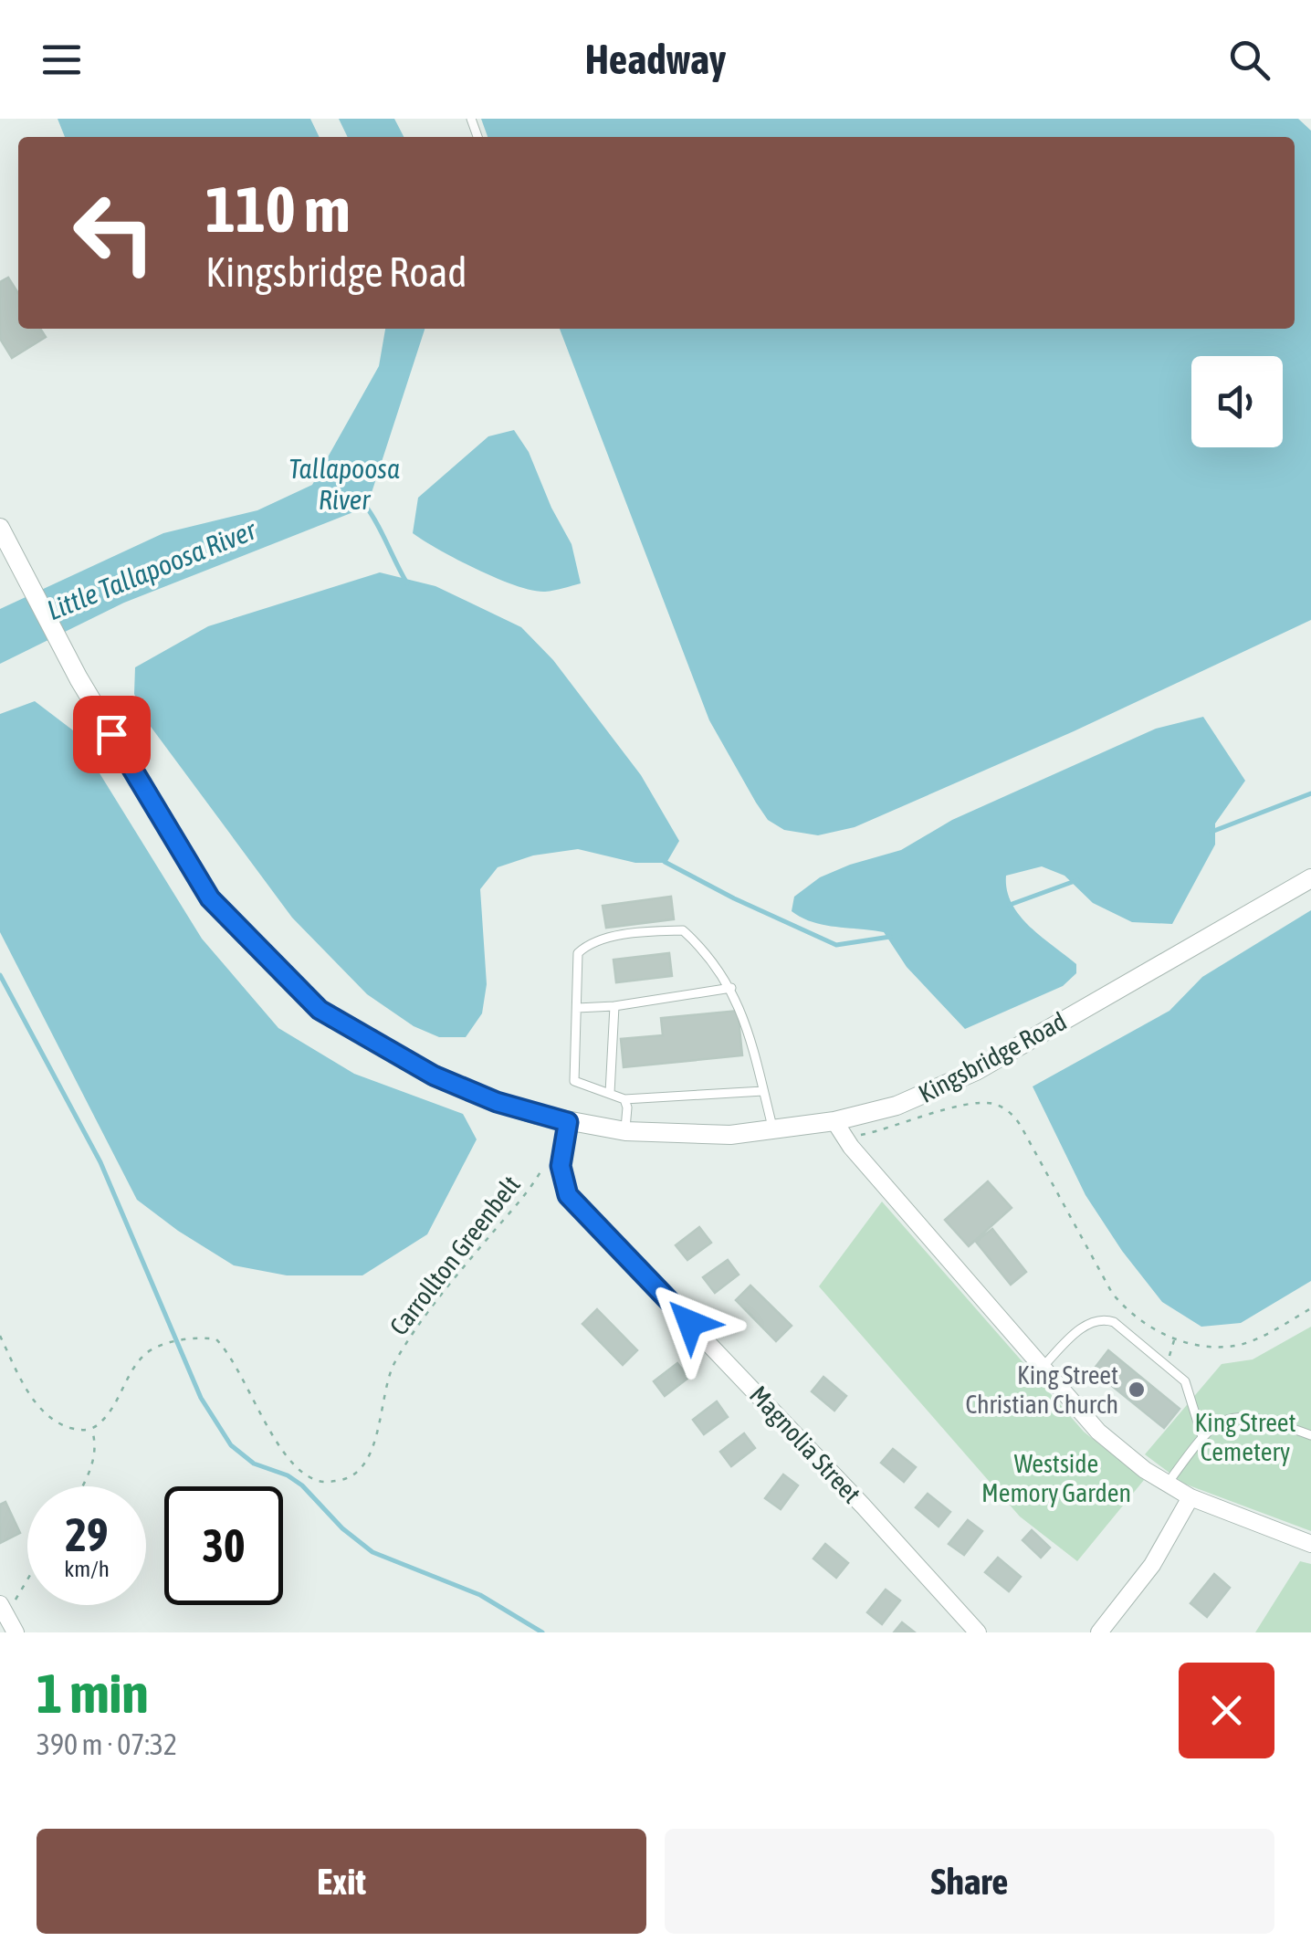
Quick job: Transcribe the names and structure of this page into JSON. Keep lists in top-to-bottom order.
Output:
{
  "streets": {
    "street": ["Kingsbridge Road", "Magnolia Street"],
    "path": ["Carrollton Greenbelt"]
  },
  "crossings": [
    ["Kingsbridge Road", "Magnolia Street"]
  ],
  "water": ["Tallapoosa River", "Little Tallapoosa River"],
  "parks": ["King Street Cemetery", "Westside Memory Garden"],
  "places": ["King Street Christian Church"],
  "page": {
    "header": "Headway",
    "turn": ["110 m", "Kingsbridge Road"],
    "speed": "29 km/h",
    "limit": "30",
    "heading": ["1 min", "390 m · 07:32"],
    "buttons": ["Exit", "Share"]
  }
}
